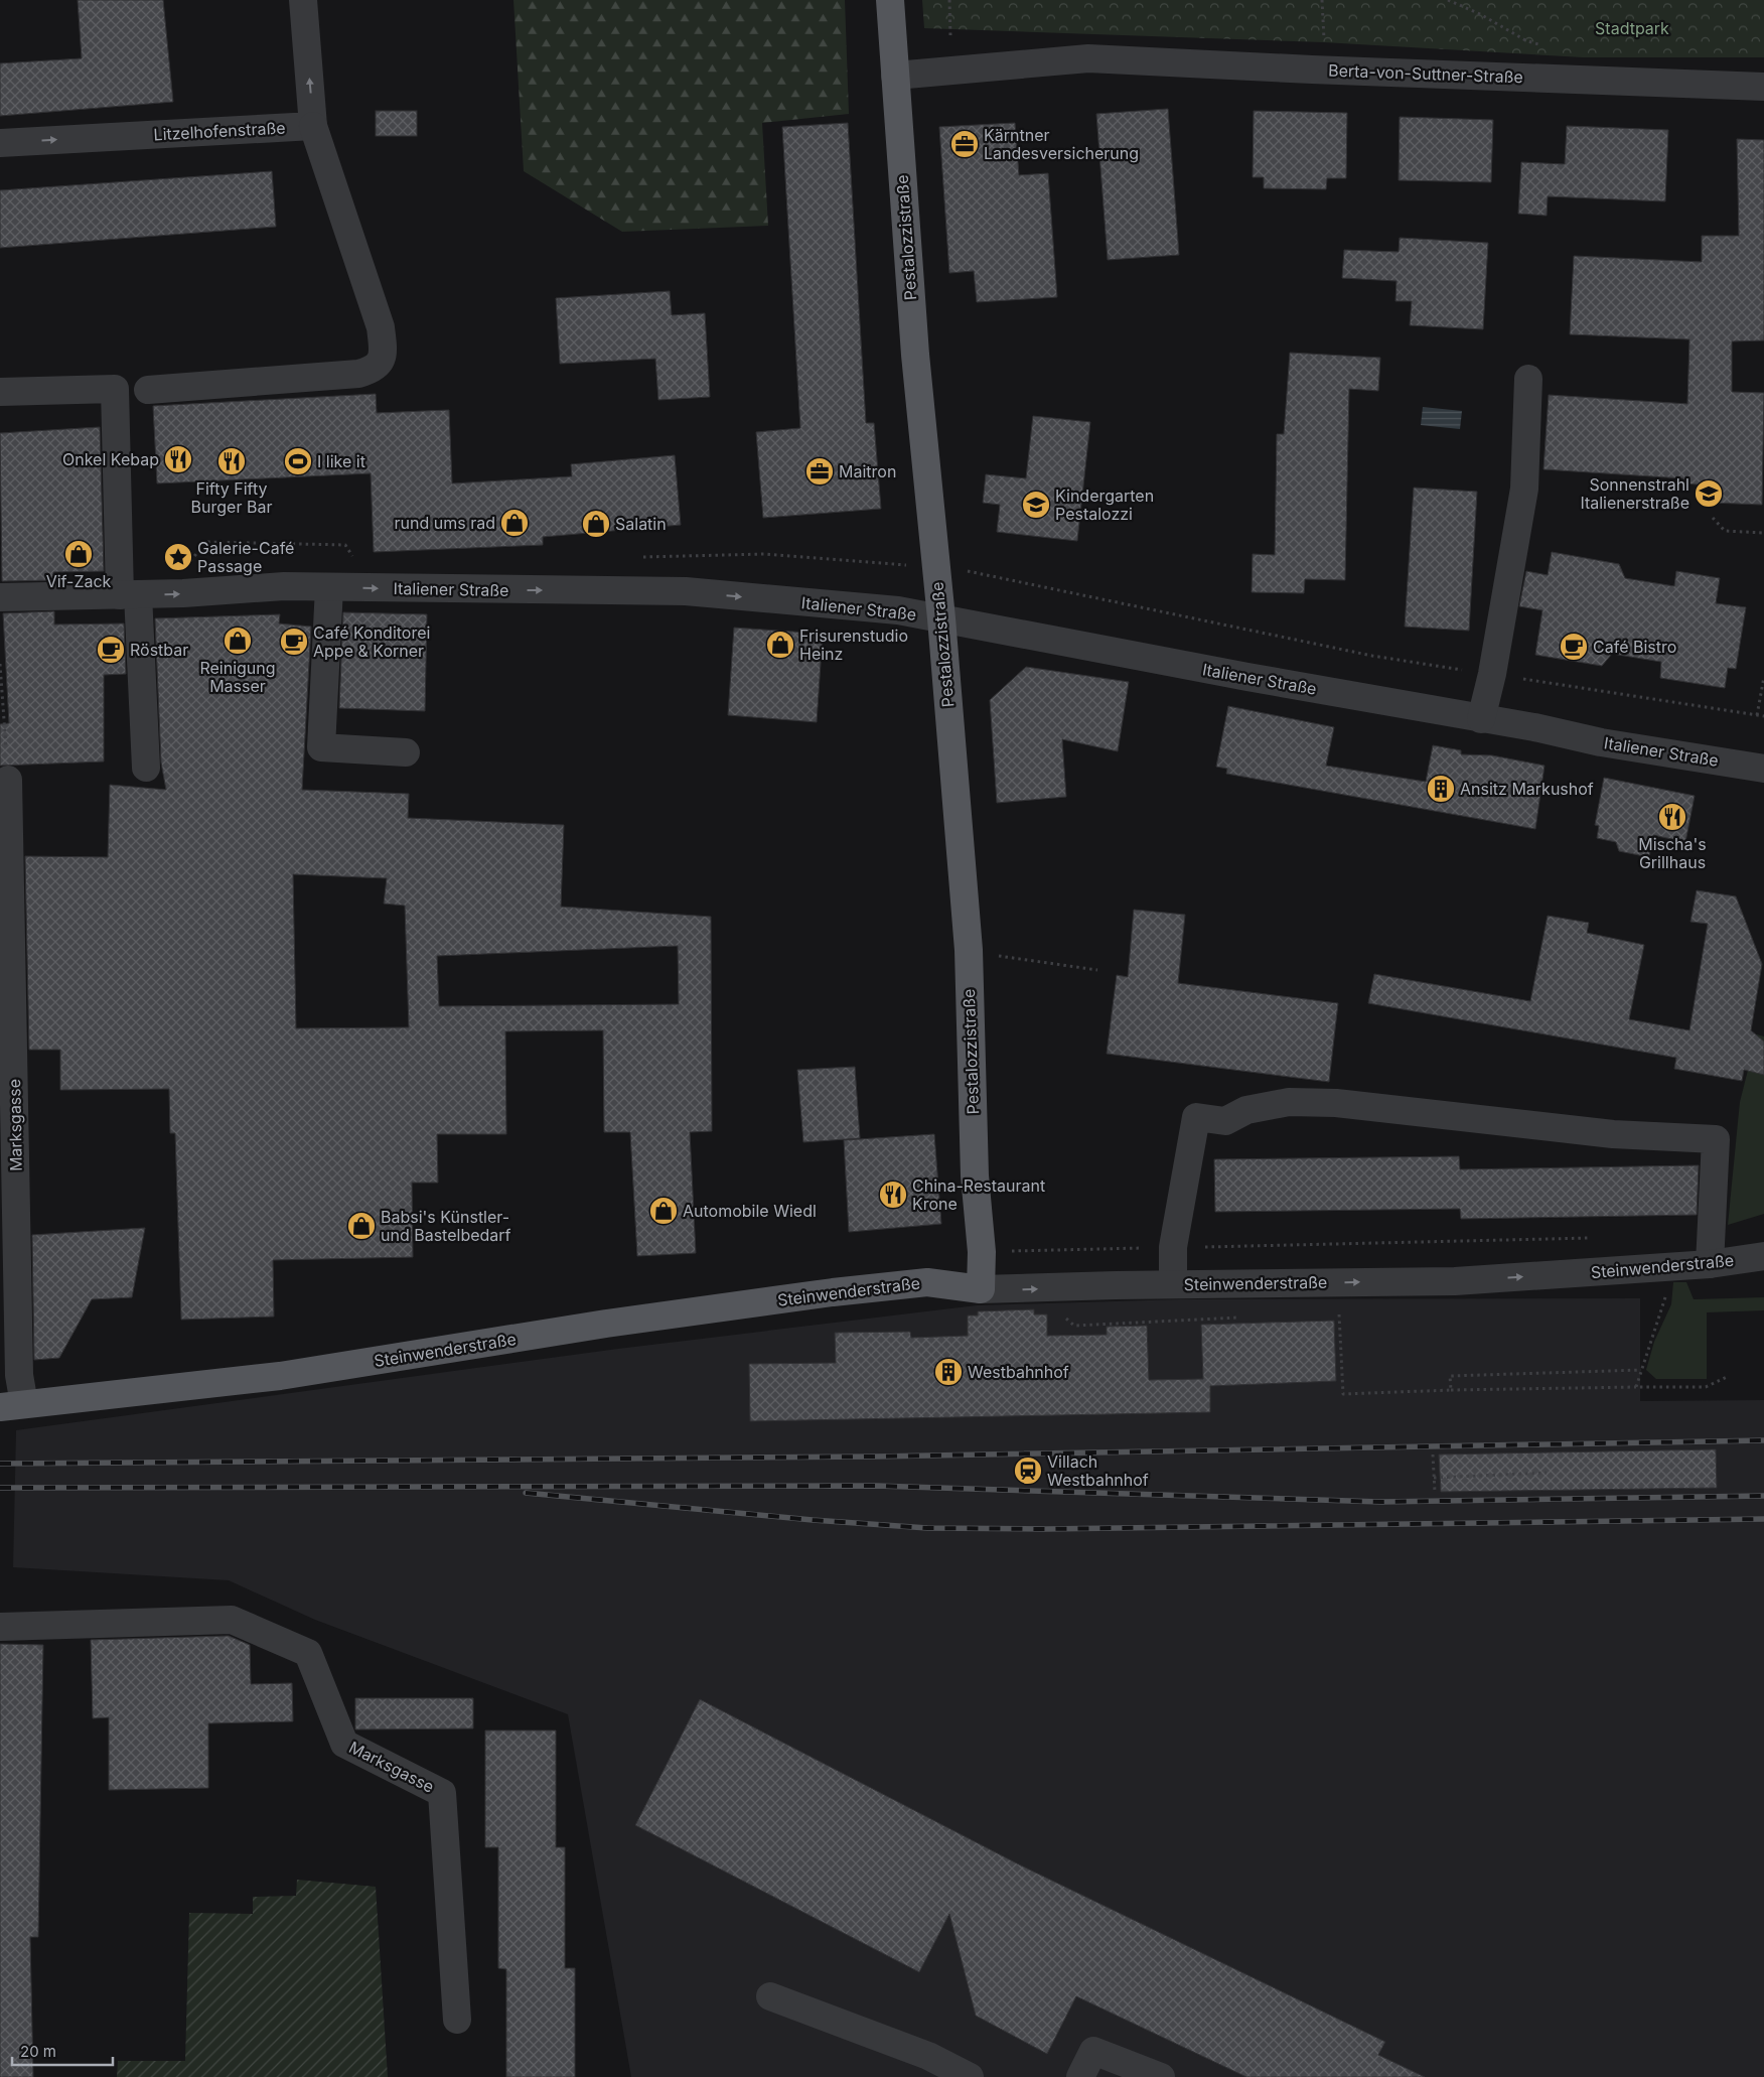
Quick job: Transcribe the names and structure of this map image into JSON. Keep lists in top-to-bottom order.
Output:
{
  "streets": {
    "main road": ["Pestalozzistraße", "Steinwenderstraße"],
    "street": [
      "Berta-von-Suttner-Straße",
      "Litzelhofenstraße",
      "Italiener Straße",
      "Marksgasse"
    ]
  },
  "crossings": [
    ["Berta-von-Suttner-Straße", "Pestalozzistraße"],
    ["Pestalozzistraße", "Italiener Straße"],
    ["Pestalozzistraße", "Steinwenderstraße"],
    ["Marksgasse", "Steinwenderstraße"]
  ],
  "one_way": ["Litzelhofenstraße", "Italiener Straße", "Steinwenderstraße"],
  "parks": ["Stadtpark"],
  "places": {
    "office": ["Kärntner Landesversicherung", "Maitron"],
    "restaurant": [
      "Onkel Kebap",
      "Fifty Fifty Burger Bar",
      "Mischa's Grillhaus",
      "China-Restaurant Krone"
    ],
    "sports": ["I like it"],
    "school or university": ["Sonnenstrahl Italienerstraße", "Kindergarten Pestalozzi"],
    "shop": [
      "rund ums rad",
      "Salatin",
      "Vif-Zack",
      "Reinigung Masser",
      "Frisurenstudio Heinz",
      "Automobile Wiedl",
      "Babsi's Künstler- und Bastelbedarf"
    ],
    "place": ["Galerie-Café Passage"],
    "cafe": ["Café Konditorei Appe & Korner", "Café Bistro", "Röstbar"],
    "building": ["Ansitz Markushof", "Westbahnhof"],
    "station": ["Villach Westbahnhof"]
  },
  "scale_bar": "20 m"
}
